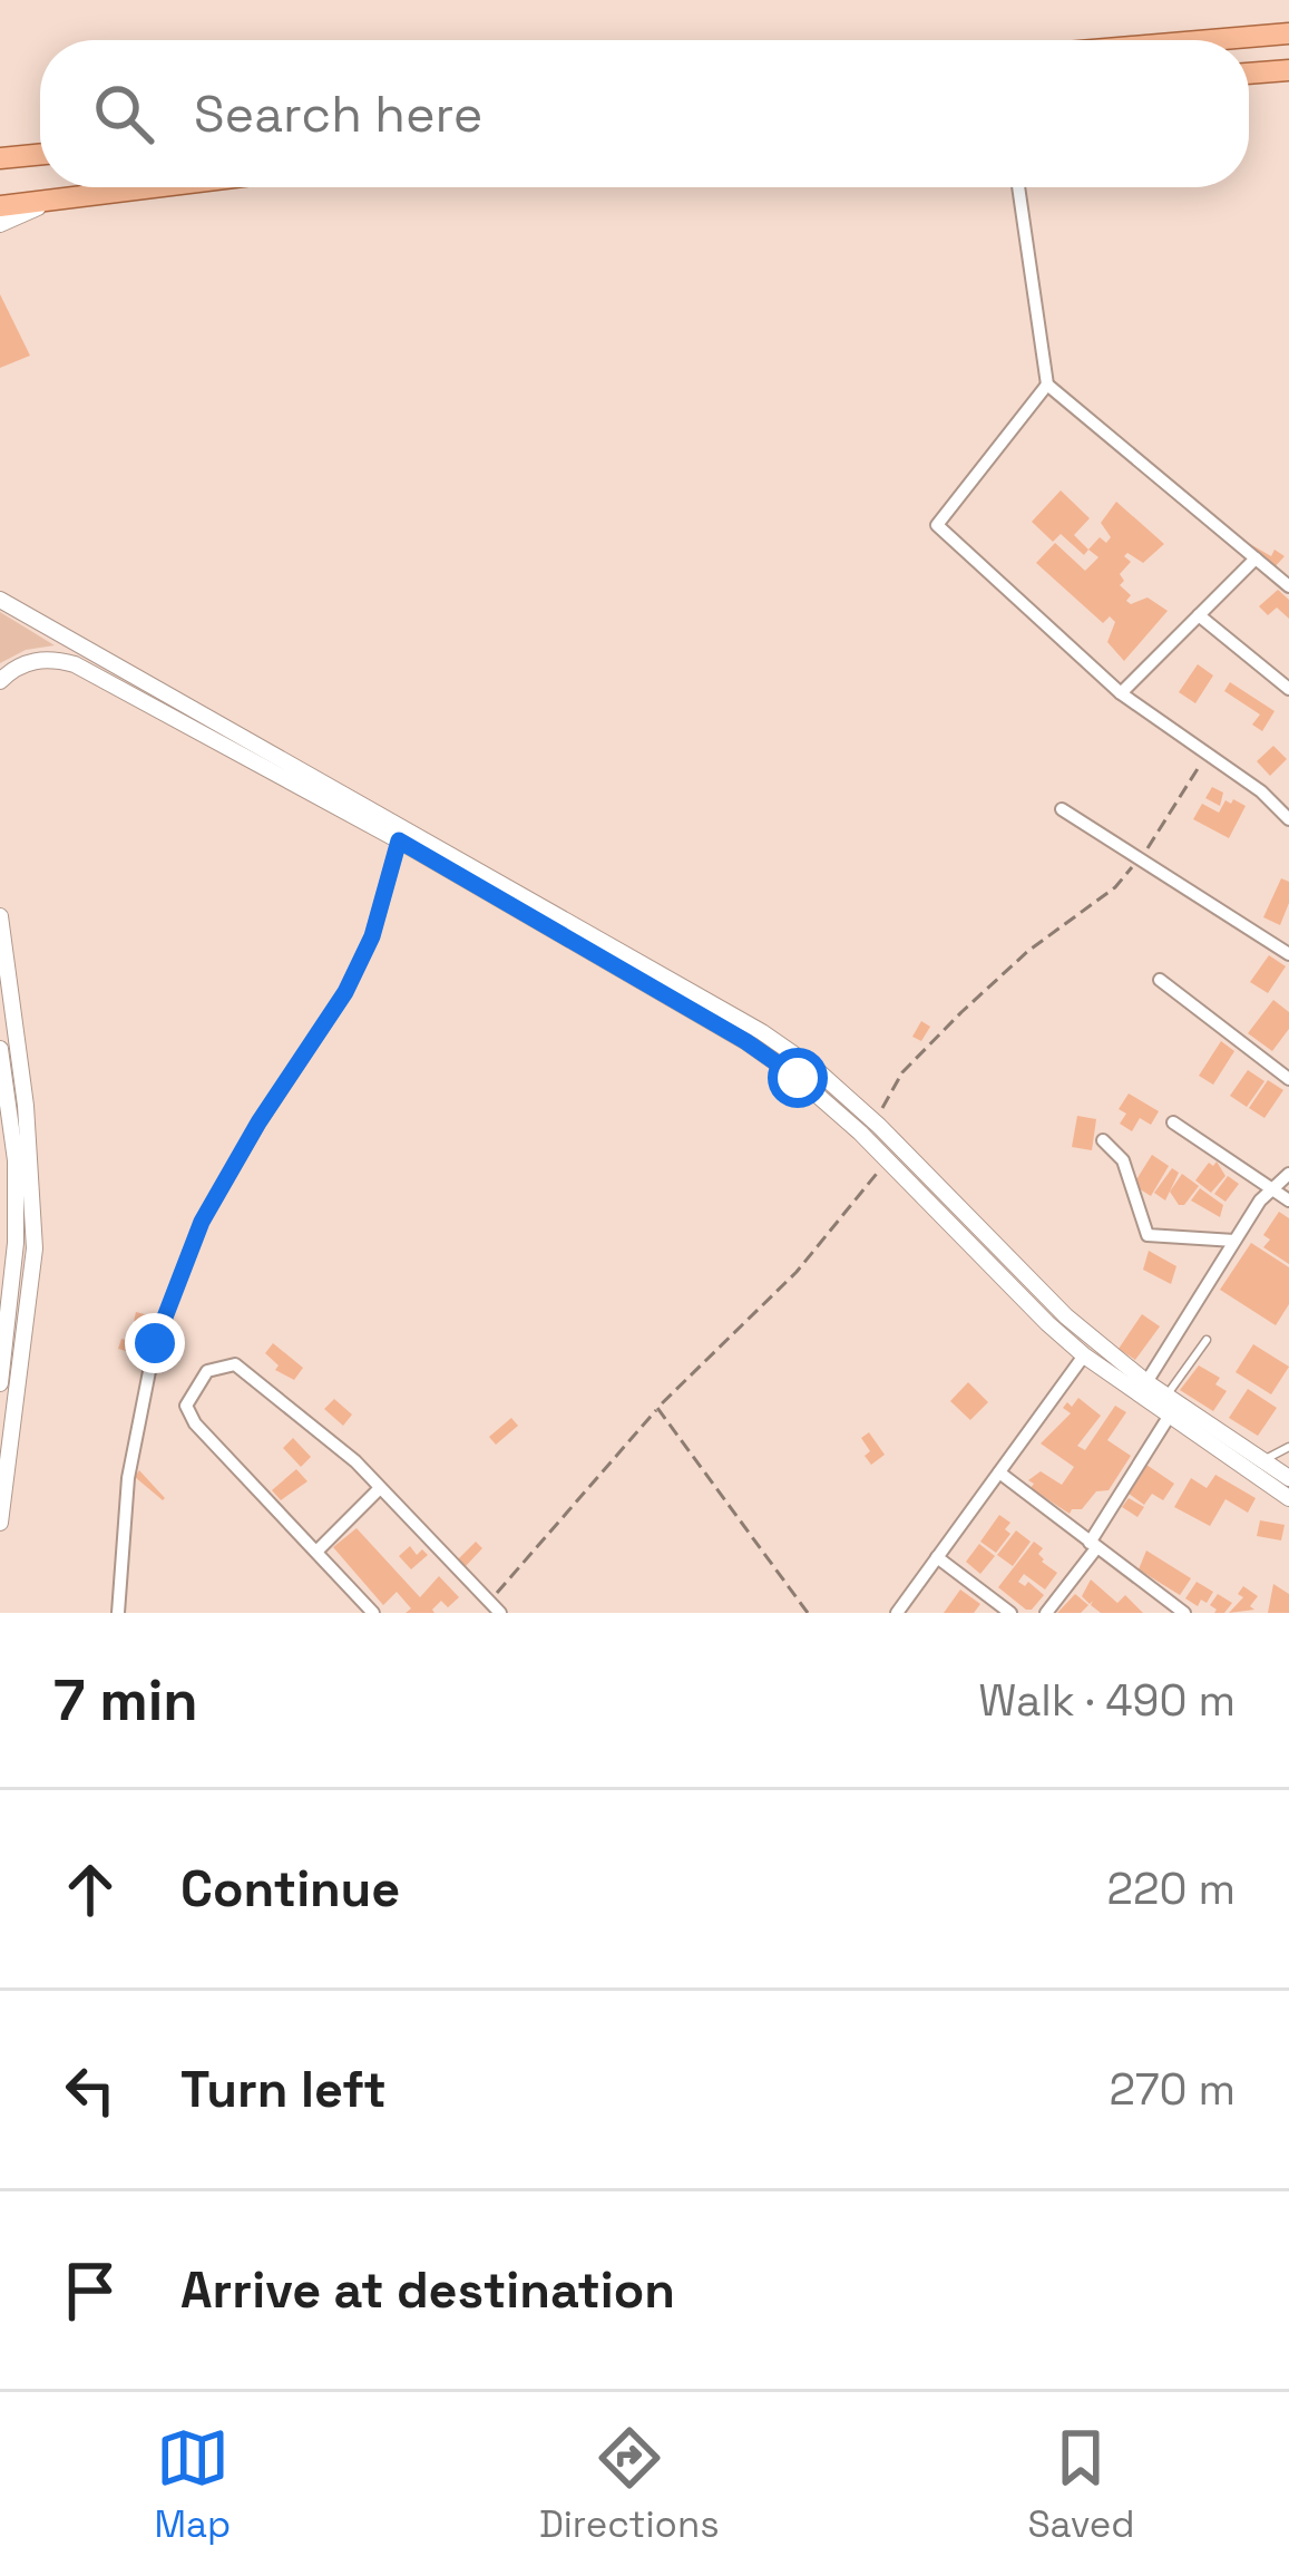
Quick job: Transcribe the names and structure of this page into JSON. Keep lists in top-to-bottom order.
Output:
{
  "page": {
    "search": "Search here",
    "heading": ["7 min", "Walk · 490 m"],
    "list": [
      ["Continue", "220 m"],
      ["Turn left", "270 m"],
      "Arrive at destination"
    ],
    "nav": ["Map", "Directions", "Saved"]
  }
}
